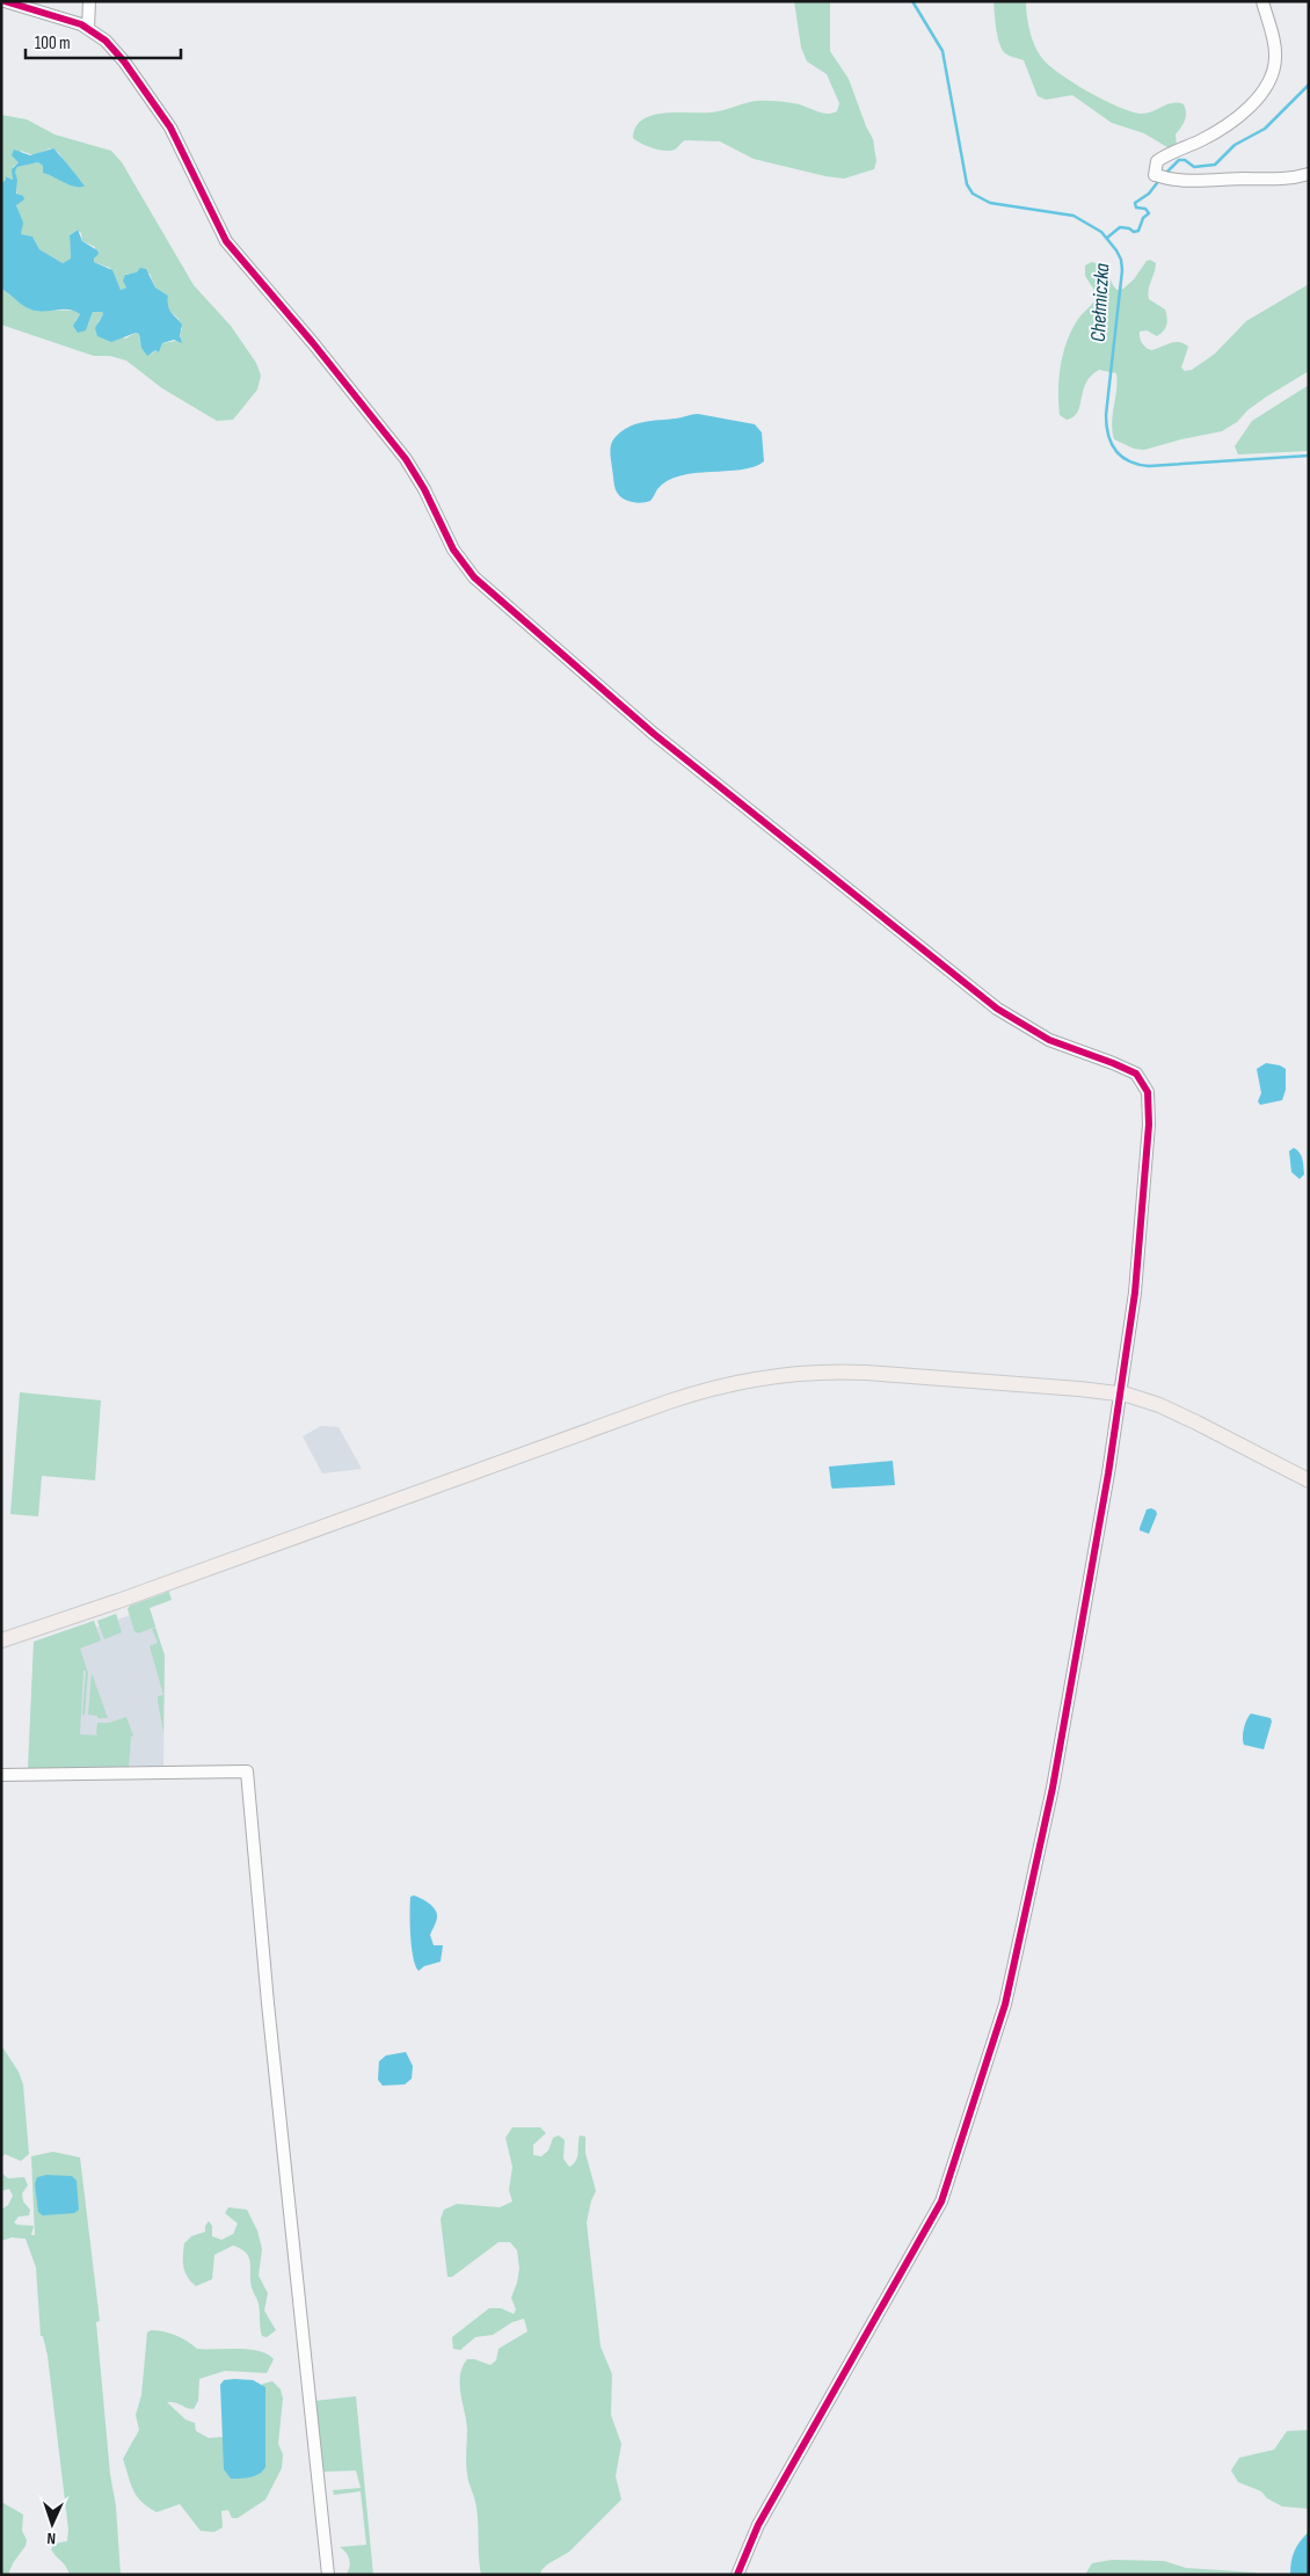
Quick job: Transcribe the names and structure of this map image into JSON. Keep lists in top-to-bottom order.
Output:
{
  "water": ["Chełmiczka"],
  "scale_bar": "100 m",
  "north": "bottom"
}
